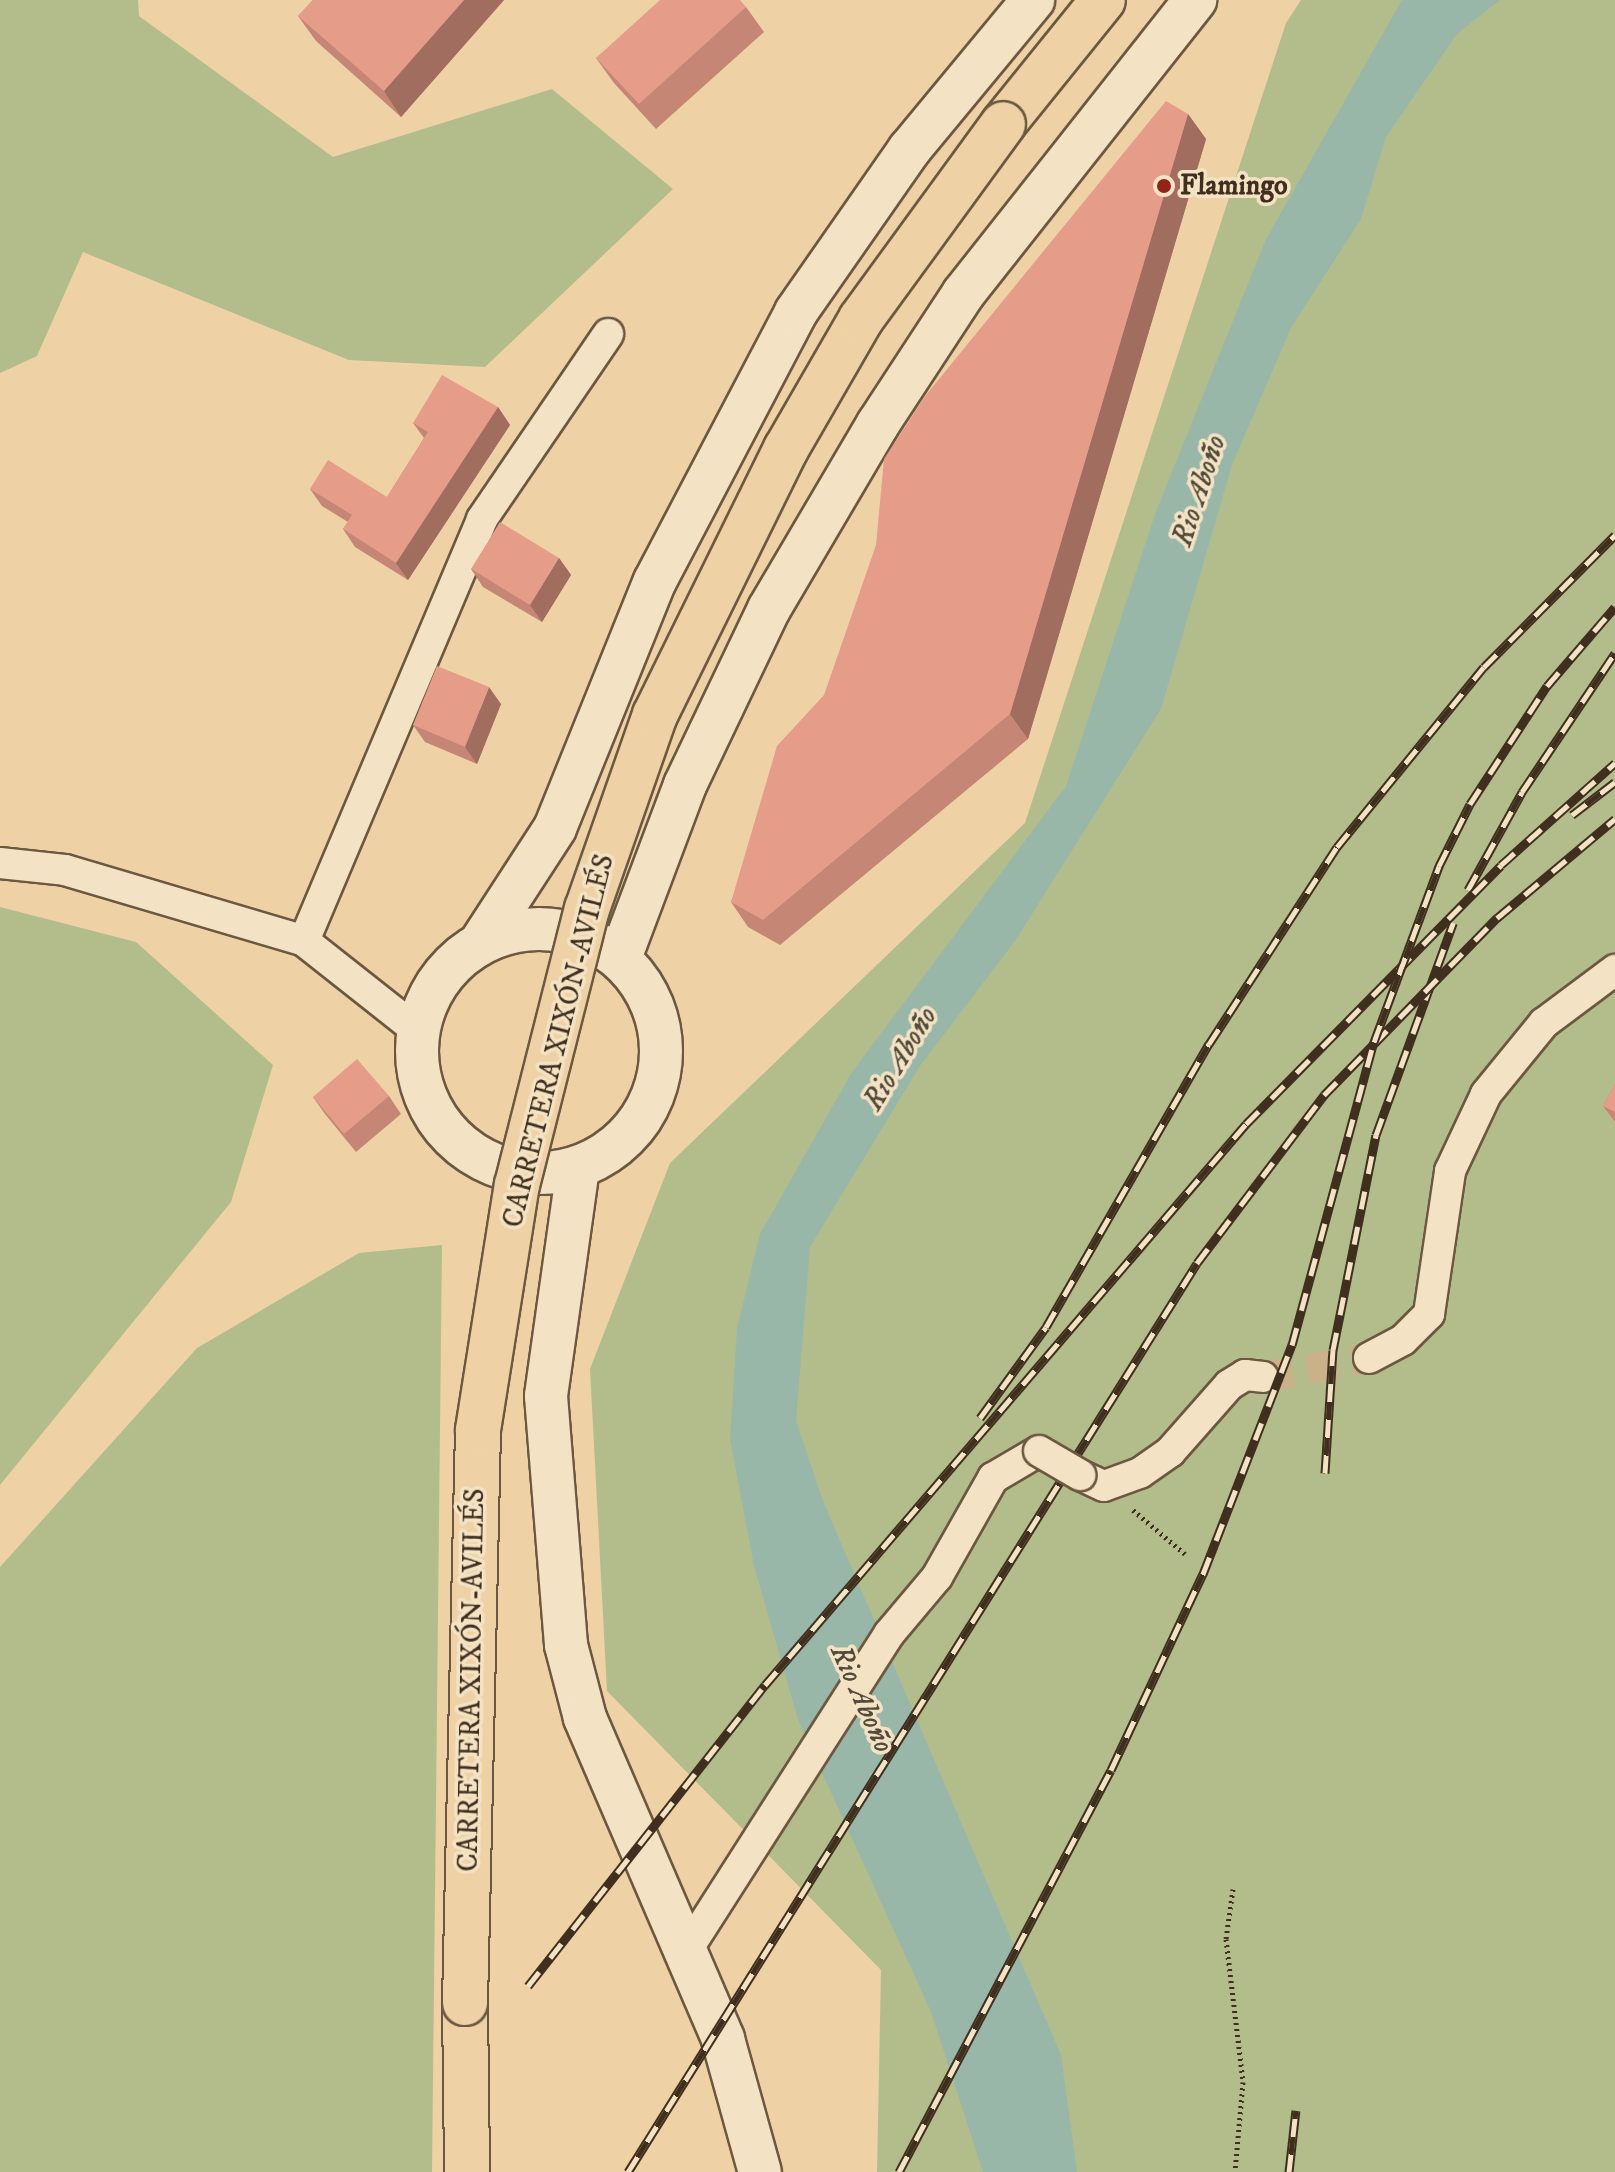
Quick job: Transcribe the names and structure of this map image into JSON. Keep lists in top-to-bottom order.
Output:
{
  "streets": {
    "highway": ["CARRETERA XIXÓN-AVILÉS"]
  },
  "water": ["Rio Aboño"],
  "places": ["Flamingo"]
}
